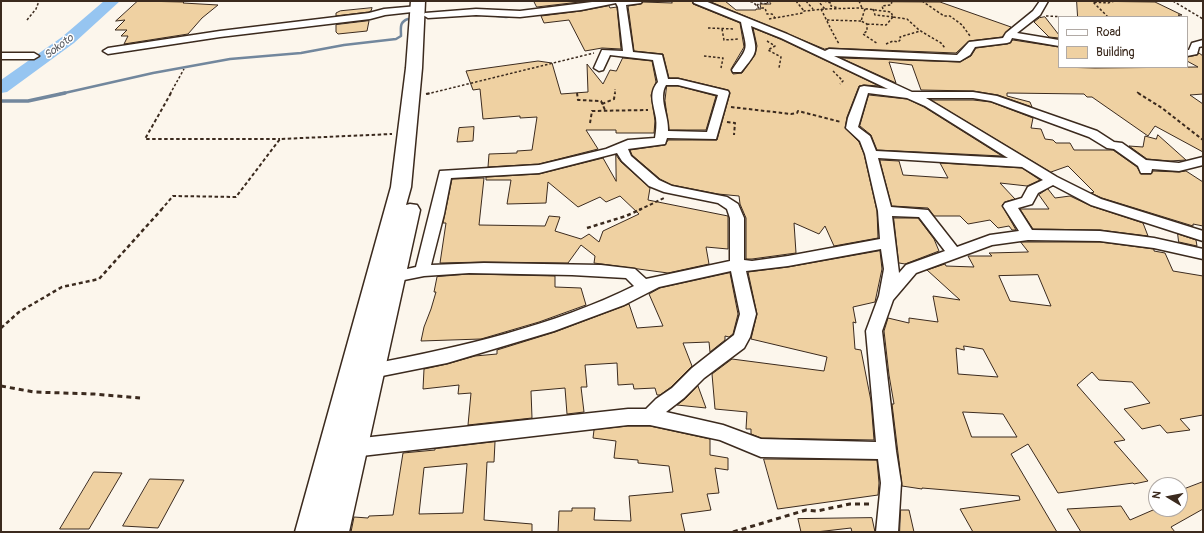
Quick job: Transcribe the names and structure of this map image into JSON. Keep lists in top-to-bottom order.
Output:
{
  "water": ["Sokoto"],
  "legend": ["Road", "Building"],
  "north": "left"
}
